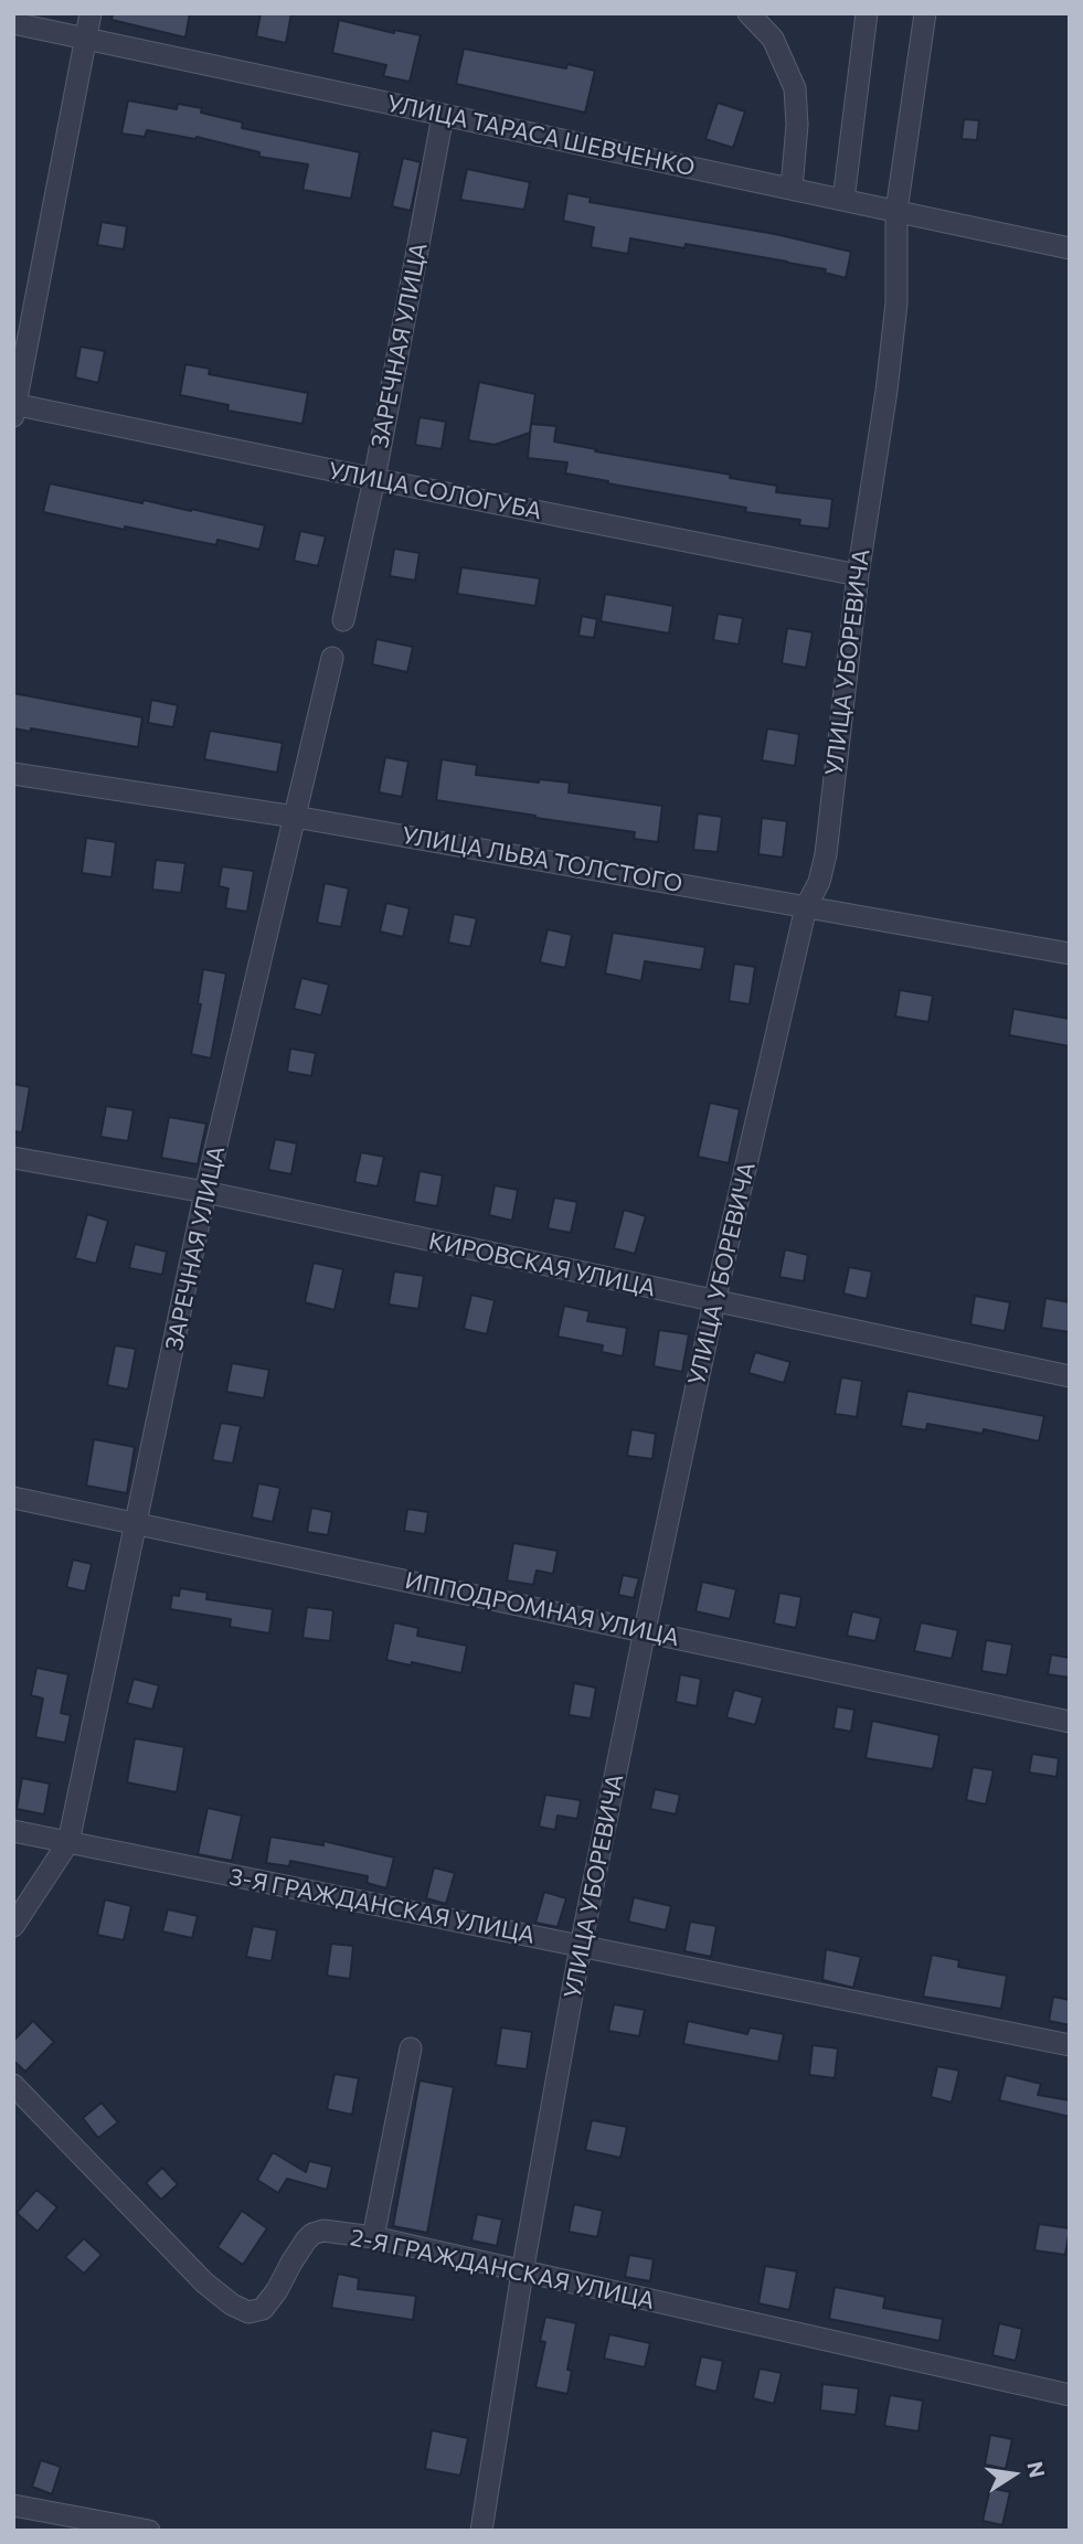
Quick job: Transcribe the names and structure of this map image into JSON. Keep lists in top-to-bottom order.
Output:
{
  "streets": {
    "street": [
      "УЛИЦА ТАРАСА ШЕВЧЕНКО",
      "ЗАРЕЧНАЯ УЛИЦА",
      "УЛИЦА СОЛОГУБА",
      "УЛИЦА УБОРЕВИЧА",
      "УЛИЦА ЛЬВА ТОЛСТОГО",
      "КИРОВСКАЯ УЛИЦА",
      "ИППОДРОМНАЯ УЛИЦА",
      "3-Я ГРАЖДАНСКАЯ УЛИЦА",
      "2-Я ГРАЖДАНСКАЯ УЛИЦА"
    ]
  },
  "crossings": [
    ["УЛИЦА ТАРАСА ШЕВЧЕНКО", "ЗАРЕЧНАЯ УЛИЦА"],
    ["УЛИЦА ТАРАСА ШЕВЧЕНКО", "УЛИЦА УБОРЕВИЧА"],
    ["ЗАРЕЧНАЯ УЛИЦА", "УЛИЦА СОЛОГУБА"],
    ["ЗАРЕЧНАЯ УЛИЦА", "УЛИЦА ЛЬВА ТОЛСТОГО"],
    ["ЗАРЕЧНАЯ УЛИЦА", "КИРОВСКАЯ УЛИЦА"],
    ["ЗАРЕЧНАЯ УЛИЦА", "ИППОДРОМНАЯ УЛИЦА"],
    ["ЗАРЕЧНАЯ УЛИЦА", "3-Я ГРАЖДАНСКАЯ УЛИЦА"],
    ["УЛИЦА СОЛОГУБА", "УЛИЦА УБОРЕВИЧА"],
    ["УЛИЦА УБОРЕВИЧА", "УЛИЦА ЛЬВА ТОЛСТОГО"],
    ["УЛИЦА УБОРЕВИЧА", "КИРОВСКАЯ УЛИЦА"],
    ["УЛИЦА УБОРЕВИЧА", "ИППОДРОМНАЯ УЛИЦА"],
    ["УЛИЦА УБОРЕВИЧА", "3-Я ГРАЖДАНСКАЯ УЛИЦА"],
    ["УЛИЦА УБОРЕВИЧА", "2-Я ГРАЖДАНСКАЯ УЛИЦА"]
  ],
  "north": "right"
}
